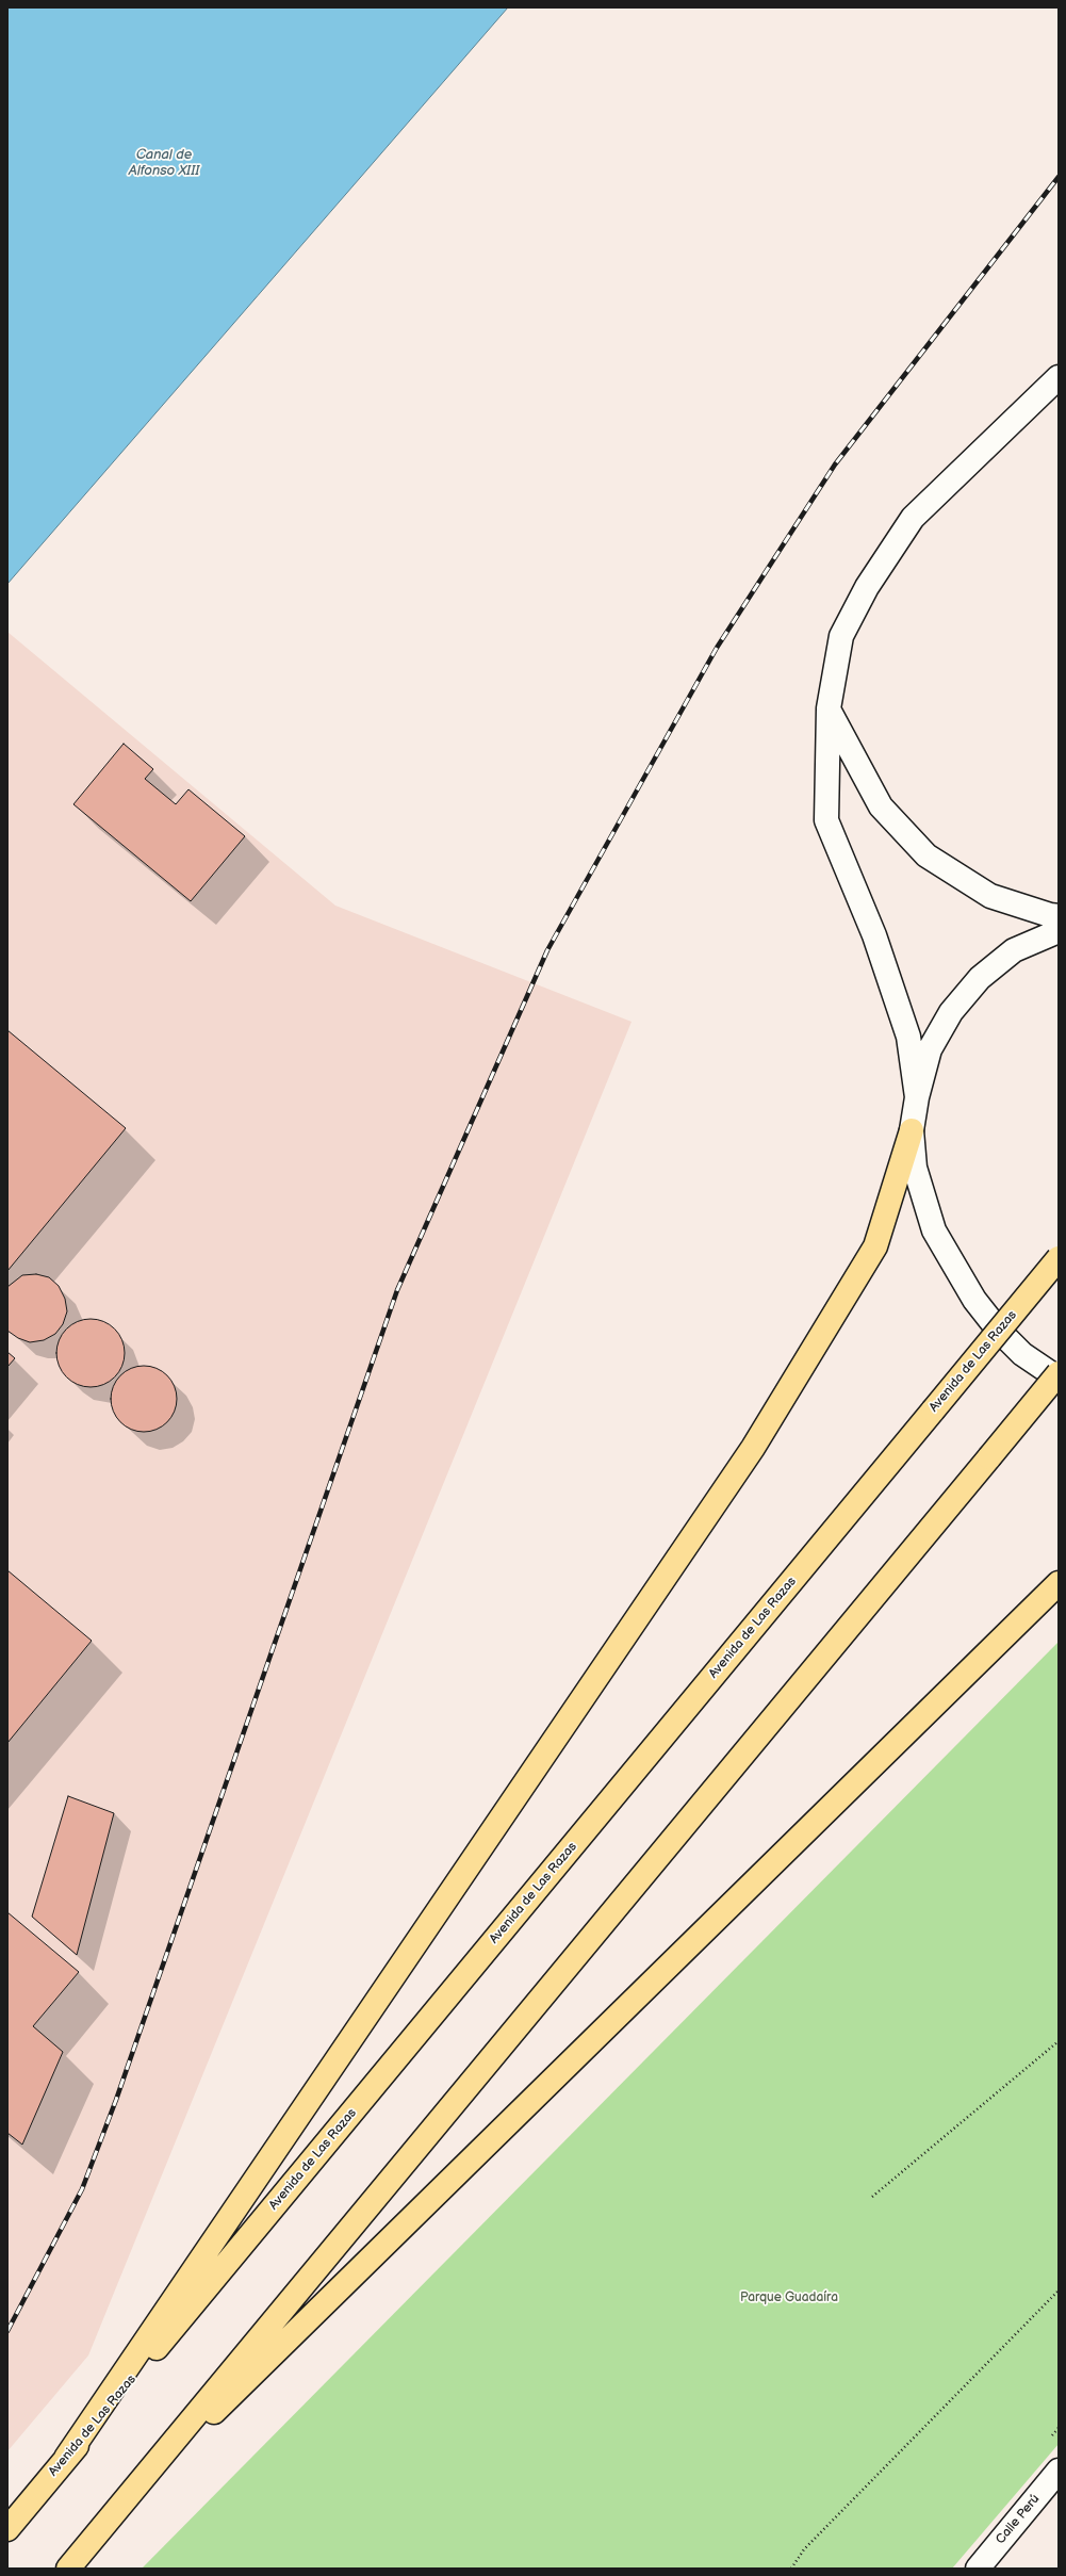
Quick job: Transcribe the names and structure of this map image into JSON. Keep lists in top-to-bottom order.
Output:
{
  "streets": {
    "main road": ["Avenida de Las Razas"],
    "street": ["Calle Perú"]
  },
  "water": ["Canal de Alfonso XIII"],
  "parks": ["Parque Guadaíra"]
}
